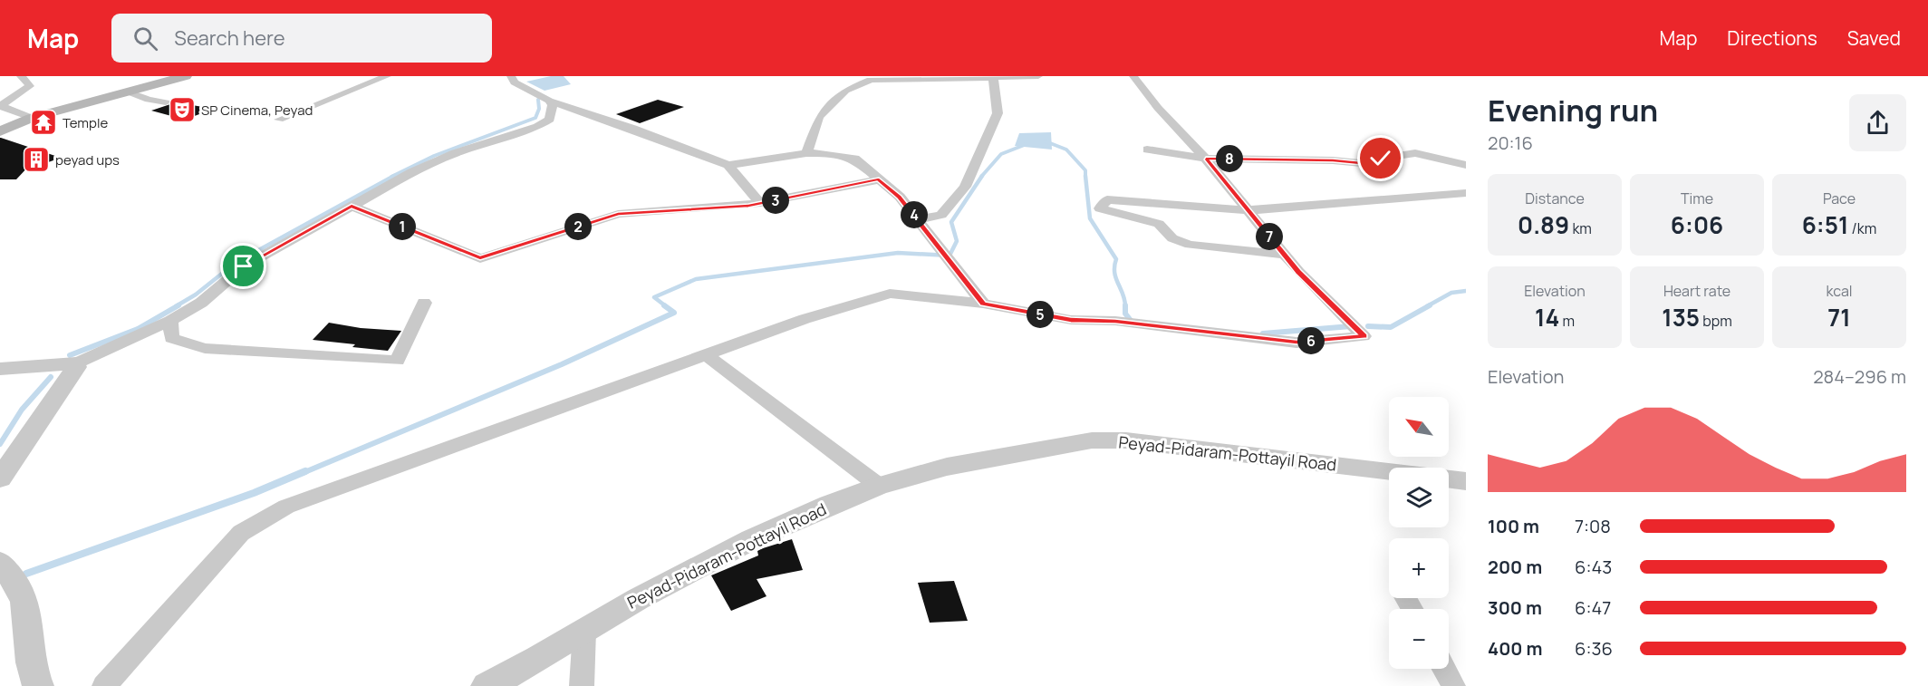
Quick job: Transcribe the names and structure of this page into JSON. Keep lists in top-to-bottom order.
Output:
{
  "streets": {
    "street": ["Peyad-Pidaram-Pottayil Road"]
  },
  "places": {
    "theatre": ["SP Cinema, Peyad"],
    "temple": ["Temple"],
    "building": ["peyad ups"]
  },
  "north": "top left",
  "page": {
    "header": "Map",
    "search": "Search here",
    "nav": ["Map", "Directions", "Saved"],
    "heading": ["Evening run", "20:16"],
    "pins": [
      "8",
      "3",
      "4",
      "1",
      "2",
      "7",
      "5",
      "6"
    ],
    "stats": [
      ["Distance", "0.89 km"],
      ["Time", "6:06"],
      ["Pace", "6:51 /km"],
      ["Elevation", "14 m"],
      ["Heart rate", "135 bpm"],
      ["kcal", "71"]
    ],
    "chart": ["Elevation", "284–296 m"],
    "map_buttons": ["+", "−"],
    "list": [
      {
        "name": "100 m",
        "note": "7:08"
      },
      {
        "name": "200 m",
        "note": "6:43"
      },
      {
        "name": "300 m",
        "note": "6:47"
      },
      {
        "name": "400 m",
        "note": "6:36"
      }
    ]
  }
}
